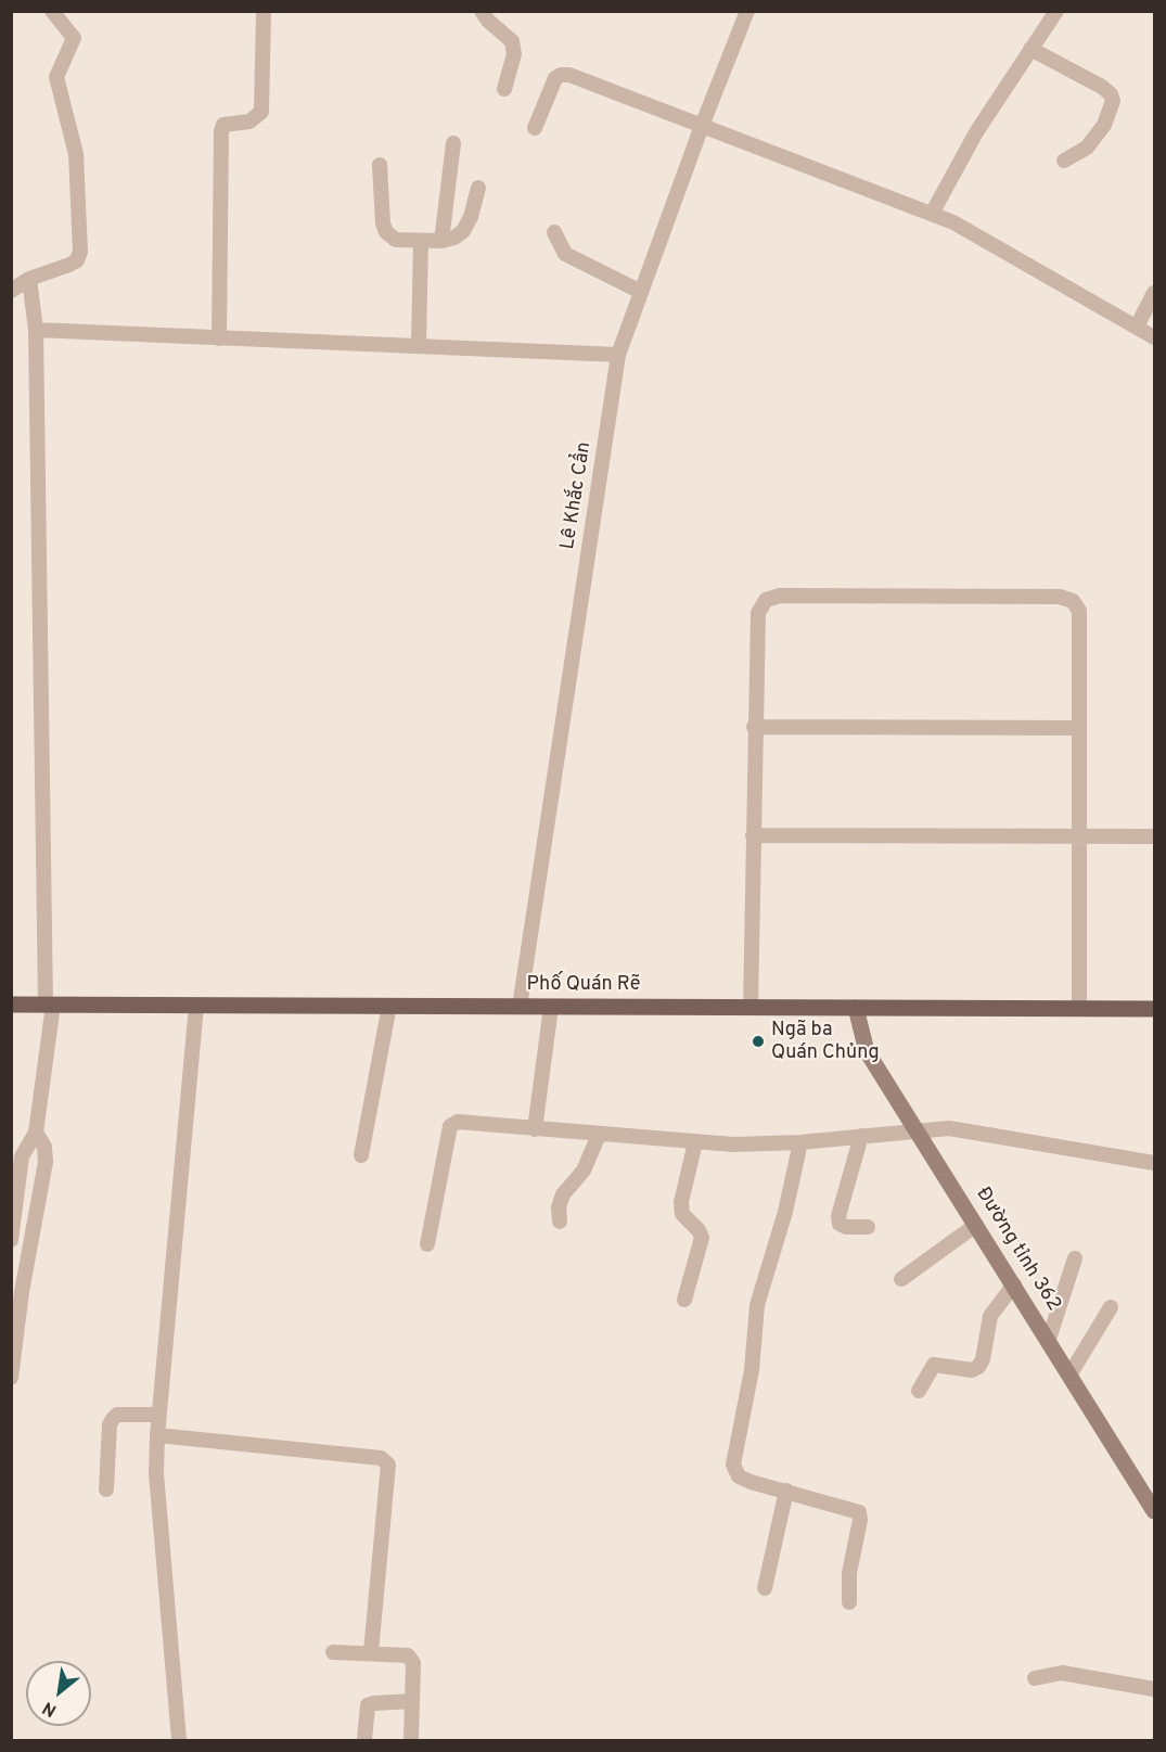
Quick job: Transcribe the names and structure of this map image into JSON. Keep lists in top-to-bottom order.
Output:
{
  "streets": {
    "main road": ["Phố Quán Rẽ", "Đường tỉnh 362"],
    "street": ["Lê Khắc Cẩn"]
  },
  "crossings": [
    ["Lê Khắc Cẩn", "Phố Quán Rẽ"],
    ["Phố Quán Rẽ", "Đường tỉnh 362"]
  ],
  "places": ["Ngã ba Quán Chủng"],
  "north": "bottom left"
}
